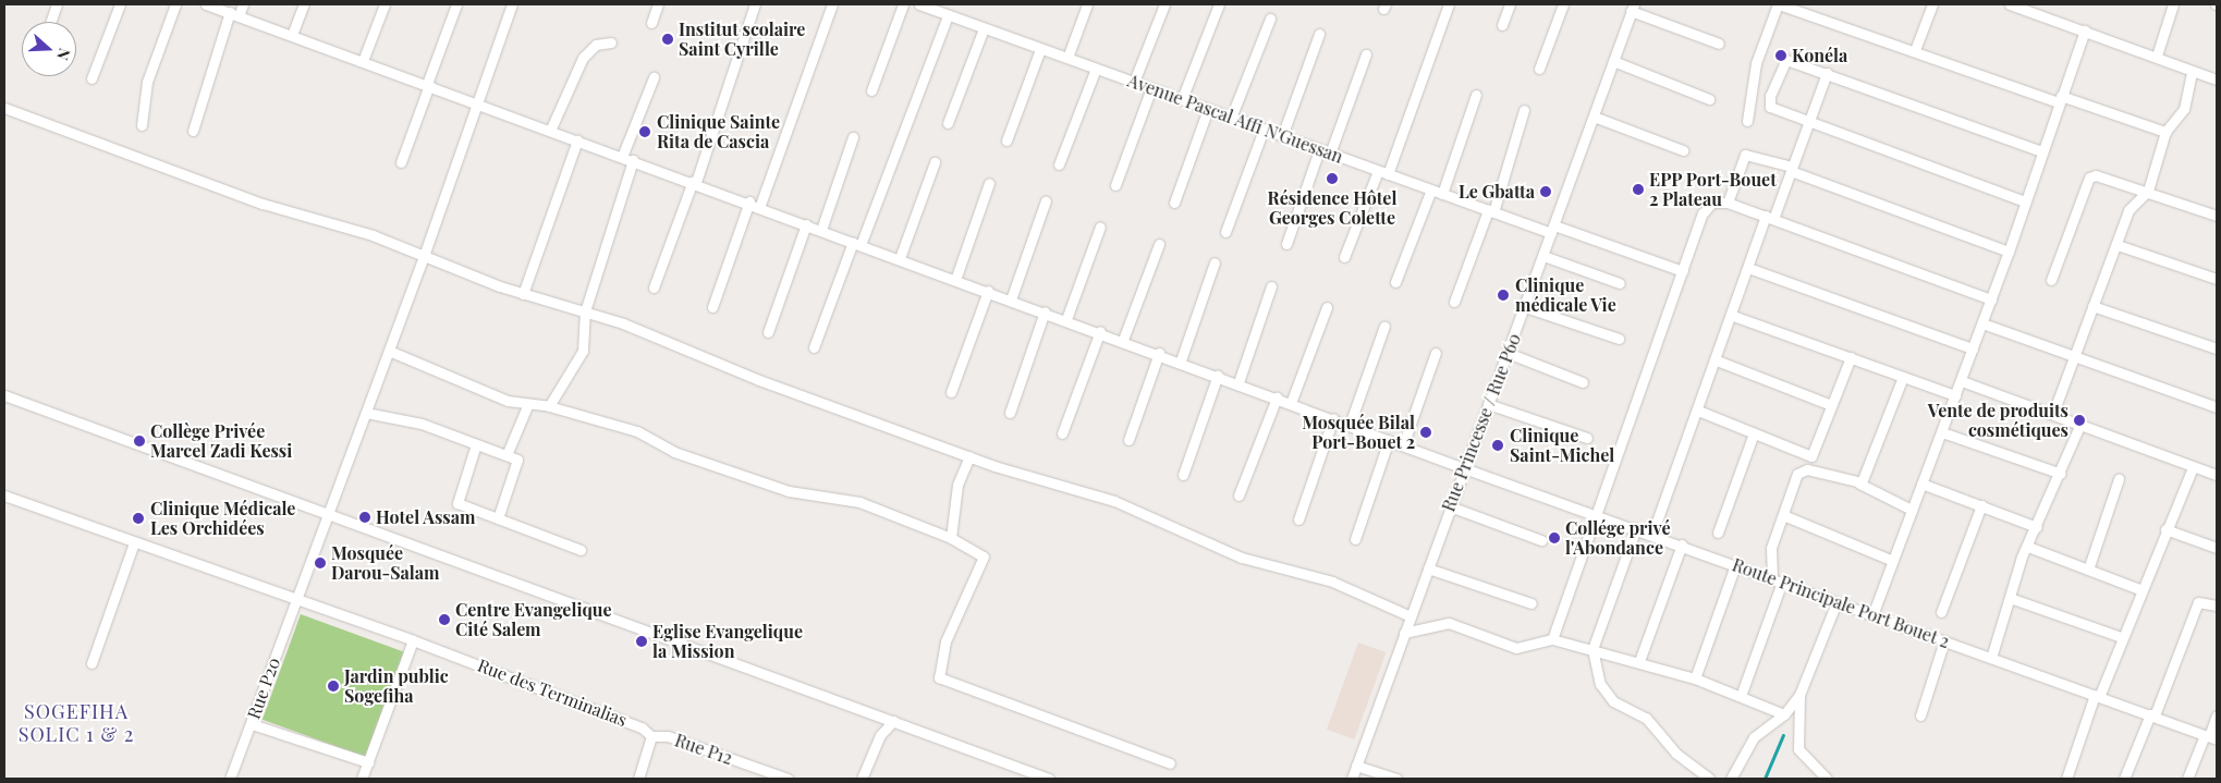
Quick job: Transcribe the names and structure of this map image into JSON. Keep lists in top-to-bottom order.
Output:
{
  "streets": {
    "street": [
      "Avenue Pascal Affi N'Guessan",
      "Rue Princesse / Rue P60",
      "Route Principale Port Bouet 2",
      "Rue P20",
      "Rue des Terminalias",
      "Rue P12"
    ]
  },
  "crossings": [
    ["Avenue Pascal Affi N'Guessan", "Rue Princesse / Rue P60"],
    ["Rue Princesse / Rue P60", "Route Principale Port Bouet 2"],
    ["Route Principale Port Bouet 2", "Rue P20"],
    ["Rue P20", "Rue des Terminalias"],
    ["Rue des Terminalias", "Rue P12"]
  ],
  "districts": ["SOGEFIHA SOLIC 1 & 2"],
  "places": [
    "Institut scolaire Saint Cyrille",
    "Konéla",
    "Clinique Sainte Rita de Cascia",
    "Résidence Hôtel Georges Colette",
    "EPP Port-Bouet 2 Plateau",
    "Le Gbatta",
    "Clinique médicale Vie",
    "Vente de produits cosmétiques",
    "Mosquée Bilal Port-Bouet 2",
    "Collège Privée Marcel Zadi Kessi",
    "Clinique Saint-Michel",
    "Hotel Assam",
    "Clinique Médicale Les Orchidées",
    "Collége privé l'Abondance",
    "Mosquée Darou-Salam",
    "Centre Evangelique Cité Salem",
    "Eglise Evangelique la Mission",
    "Jardin public Sogefiha"
  ],
  "north": "right"
}
